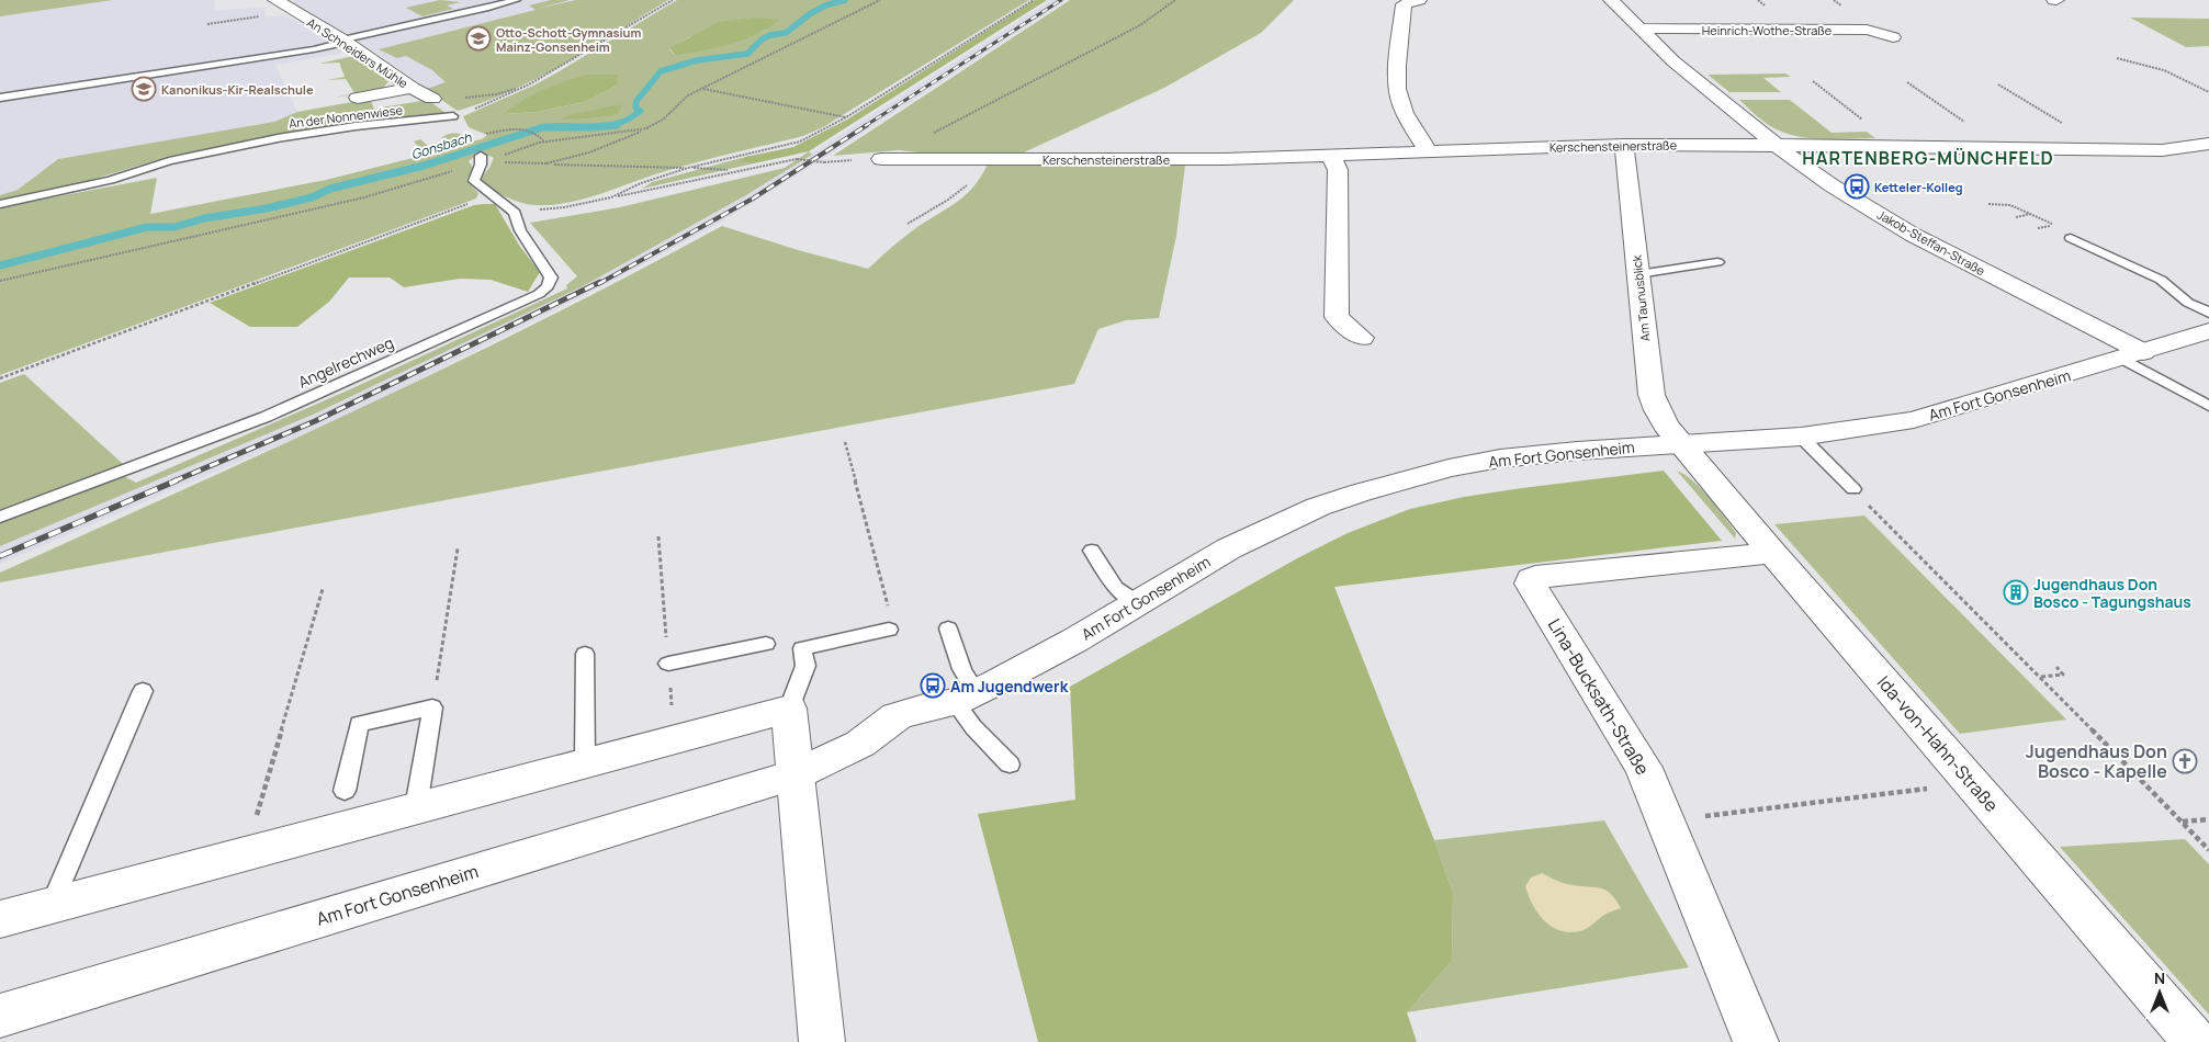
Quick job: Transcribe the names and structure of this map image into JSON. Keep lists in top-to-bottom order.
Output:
{
  "streets": {
    "street": [
      "Heinrich-Wothe-Straße",
      "An Schneiders Mühle",
      "Kerschensteinerstraße",
      "Jakob-Steffan-Straße",
      "Am Taunusblick",
      "Am Fort Gonsenheim",
      "Lina-Bucksath-Straße",
      "Ida-von-Hahn-Straße"
    ],
    "lane": ["An der Nonnenwiese", "Angelrechweg"]
  },
  "crossings": [
    ["Heinrich-Wothe-Straße", "Jakob-Steffan-Straße"],
    ["Kerschensteinerstraße", "Jakob-Steffan-Straße"],
    ["Kerschensteinerstraße", "Am Taunusblick"],
    ["Jakob-Steffan-Straße", "Am Fort Gonsenheim"],
    ["Am Taunusblick", "Am Fort Gonsenheim"],
    ["Am Taunusblick", "Ida-von-Hahn-Straße"],
    ["Am Fort Gonsenheim", "Ida-von-Hahn-Straße"],
    ["Lina-Bucksath-Straße", "Ida-von-Hahn-Straße"]
  ],
  "districts": ["HARTENBERG-MÜNCHFELD"],
  "water": ["Gonsbach"],
  "places": {
    "school or university": ["Otto-Schott-Gymnasium Mainz-Gonsenheim", "Kanonikus-Kir-Realschule"],
    "bus stop": ["Ketteler-Kolleg", "Am Jugendwerk"],
    "building": ["Jugendhaus Don Bosco - Tagungshaus"],
    "church": ["Jugendhaus Don Bosco - Kapelle"]
  },
  "north": "top"
}
